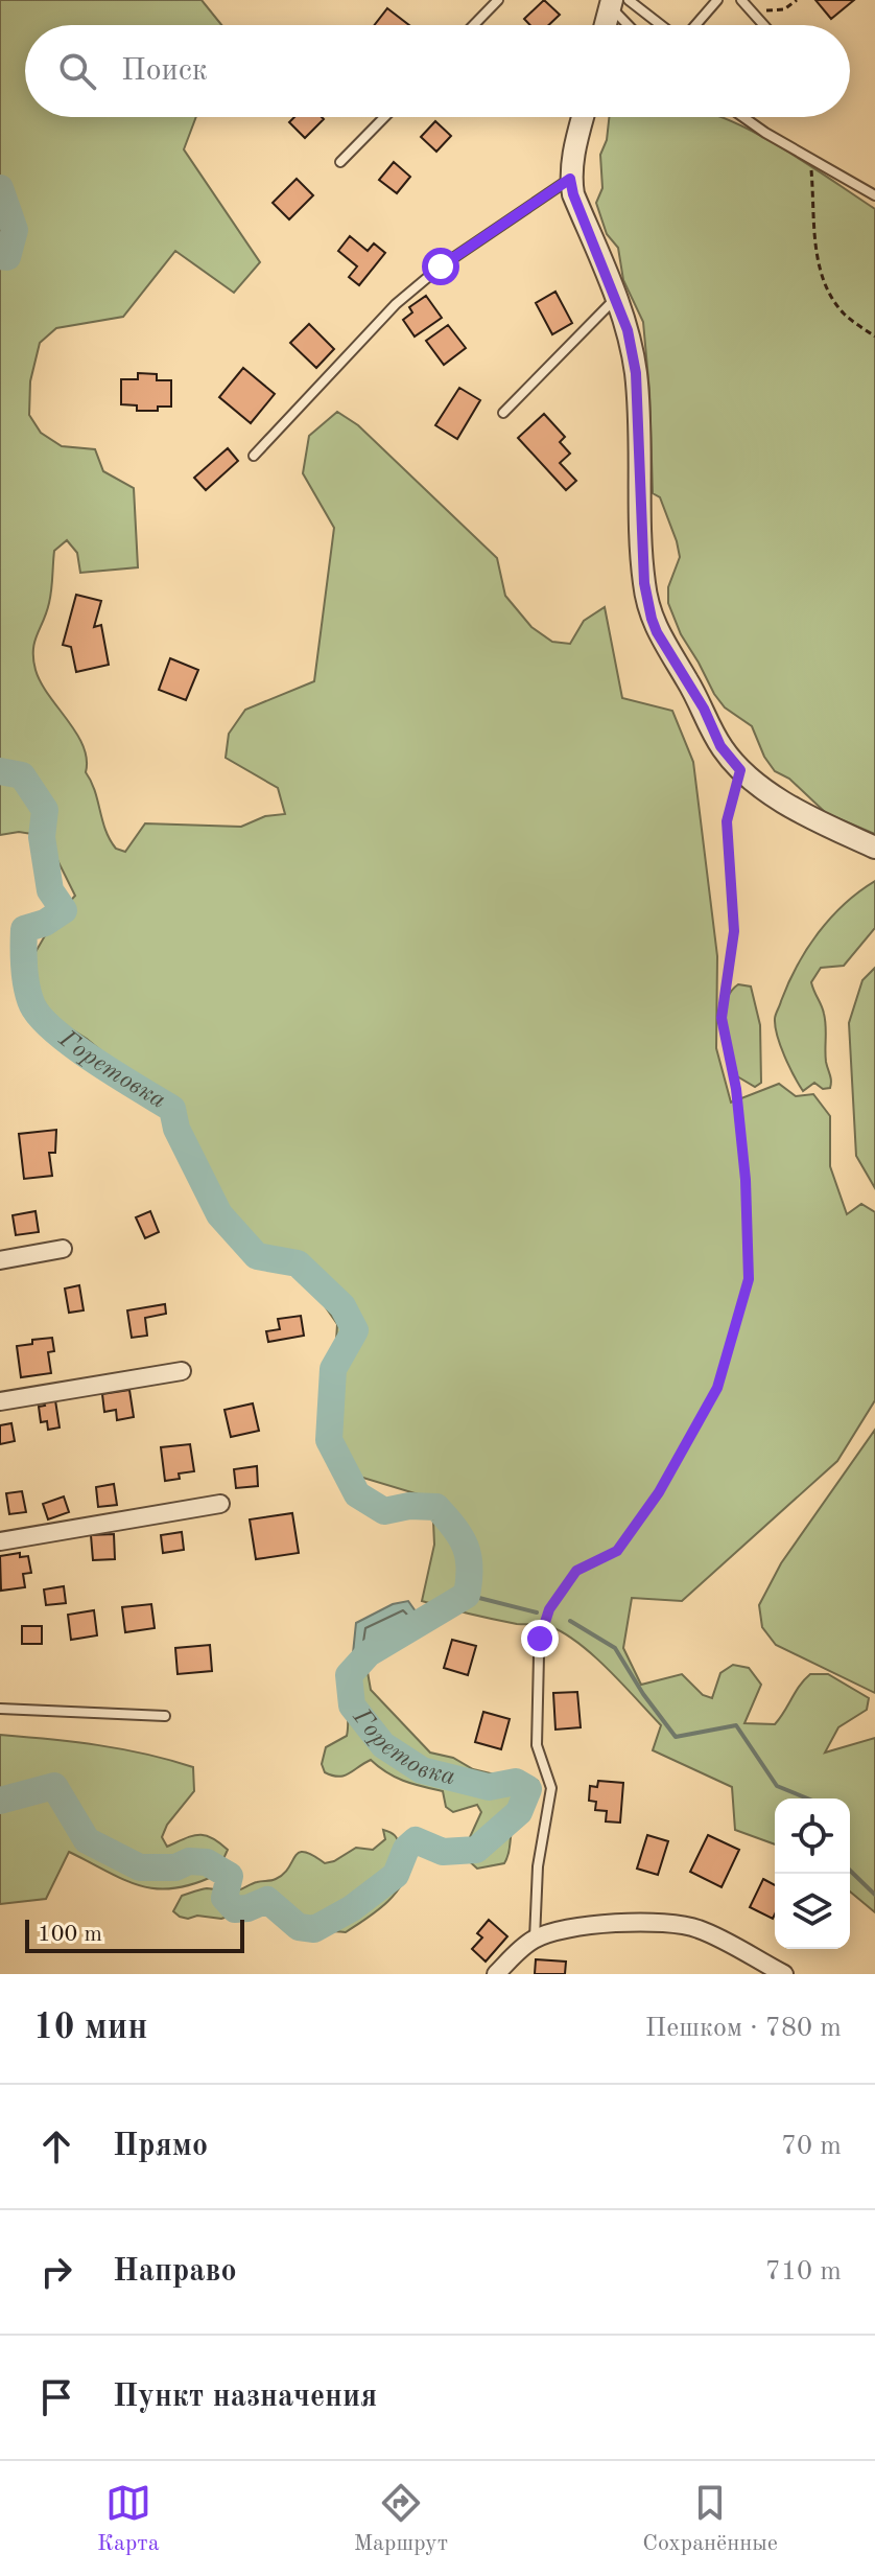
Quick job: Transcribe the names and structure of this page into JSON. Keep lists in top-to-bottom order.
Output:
{
  "water": ["Горетовка"],
  "scale_bar": "100 m",
  "page": {
    "search": "Поиск",
    "scale": "100 m",
    "heading": ["10 мин", "Пешком · 780 m"],
    "list": [
      ["Прямо", "70 m"],
      ["Направо", "710 m"],
      "Пункт назначения"
    ],
    "nav": ["Карта", "Маршрут", "Сохранённые"]
  }
}
